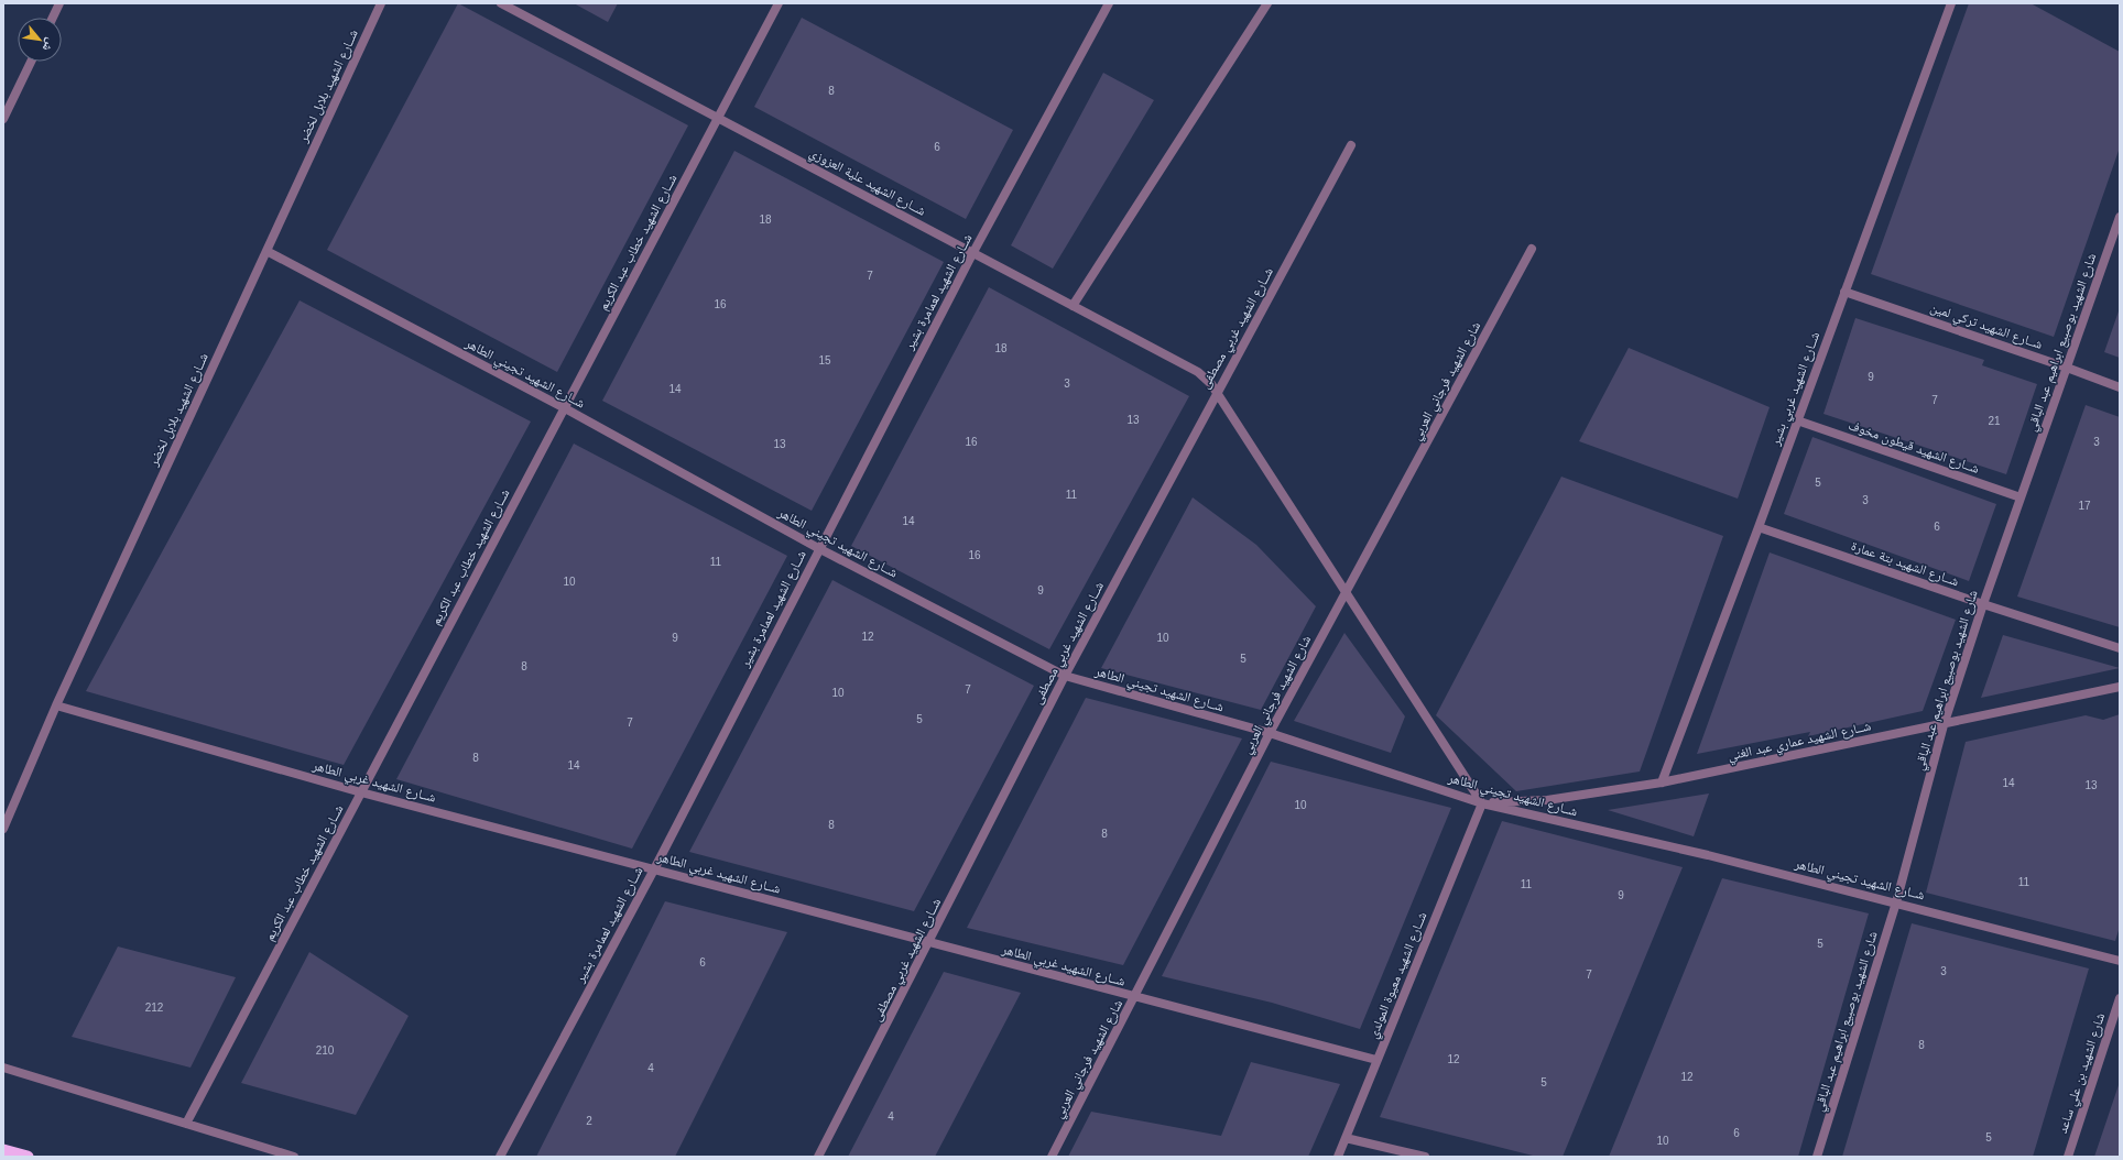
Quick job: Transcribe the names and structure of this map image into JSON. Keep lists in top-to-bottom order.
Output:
{
  "streets": {
    "street": [
      "شــارع الشهيد بلابل لخضر",
      "شــارع الشهيد علية العزوزي",
      "شــارع الشهيد خطاب عبد الكريم",
      "شــارع الشهيد لعمامرة بشير",
      "شــارع الشهيد تركي لمين",
      "شــارع الشهيد غربي مصطفى",
      "شارع الشهيد بوصبيع ابراهيم عبد الباقي",
      "شــارع الشهيد تجيني الطاهر",
      "شارع الشهيد فرجاني العربي",
      "شــارع الشهيد غربي بشير",
      "شــارع الشهيد قيطون مخوف",
      "شــارع الشهيد بتة عمارة",
      "شــارع الشهيد عماري عبد الغني",
      "شــارع الشهيد غربي الطاهر",
      "شــارع الشهيد معيوة المولدي",
      "شارع الشهيد بن علي ساعد"
    ]
  },
  "crossings": [
    ["شــارع الشهيد بلابل لخضر", "شــارع الشهيد تجيني الطاهر"],
    ["شــارع الشهيد بلابل لخضر", "شــارع الشهيد غربي الطاهر"],
    ["شــارع الشهيد علية العزوزي", "شــارع الشهيد خطاب عبد الكريم"],
    ["شــارع الشهيد علية العزوزي", "شــارع الشهيد لعمامرة بشير"],
    ["شــارع الشهيد علية العزوزي", "شــارع الشهيد غربي مصطفى"],
    ["شــارع الشهيد علية العزوزي", "شــارع الشهيد تجيني الطاهر"],
    ["شــارع الشهيد علية العزوزي", "شارع الشهيد فرجاني العربي"],
    ["شــارع الشهيد علية العزوزي", "شــارع الشهيد عماري عبد الغني"],
    ["شــارع الشهيد علية العزوزي", "شــارع الشهيد معيوة المولدي"],
    ["شــارع الشهيد خطاب عبد الكريم", "شــارع الشهيد تجيني الطاهر"],
    ["شــارع الشهيد خطاب عبد الكريم", "شــارع الشهيد غربي الطاهر"],
    ["شــارع الشهيد لعمامرة بشير", "شــارع الشهيد تجيني الطاهر"],
    ["شــارع الشهيد لعمامرة بشير", "شــارع الشهيد غربي الطاهر"],
    ["شــارع الشهيد تركي لمين", "شارع الشهيد بوصبيع ابراهيم عبد الباقي"],
    ["شــارع الشهيد تركي لمين", "شــارع الشهيد غربي بشير"],
    ["شــارع الشهيد غربي مصطفى", "شــارع الشهيد تجيني الطاهر"],
    ["شــارع الشهيد غربي مصطفى", "شــارع الشهيد غربي الطاهر"],
    ["شارع الشهيد بوصبيع ابراهيم عبد الباقي", "شــارع الشهيد تجيني الطاهر"],
    ["شارع الشهيد بوصبيع ابراهيم عبد الباقي", "شــارع الشهيد قيطون مخوف"],
    ["شارع الشهيد بوصبيع ابراهيم عبد الباقي", "شــارع الشهيد بتة عمارة"],
    ["شارع الشهيد بوصبيع ابراهيم عبد الباقي", "شــارع الشهيد عماري عبد الغني"],
    ["شــارع الشهيد تجيني الطاهر", "شارع الشهيد فرجاني العربي"],
    ["شــارع الشهيد تجيني الطاهر", "شــارع الشهيد عماري عبد الغني"],
    ["شــارع الشهيد تجيني الطاهر", "شــارع الشهيد معيوة المولدي"],
    ["شارع الشهيد فرجاني العربي", "شــارع الشهيد غربي الطاهر"],
    ["شــارع الشهيد غربي بشير", "شــارع الشهيد قيطون مخوف"],
    ["شــارع الشهيد غربي بشير", "شــارع الشهيد بتة عمارة"],
    ["شــارع الشهيد غربي بشير", "شــارع الشهيد عماري عبد الغني"],
    ["شــارع الشهيد عماري عبد الغني", "شــارع الشهيد معيوة المولدي"],
    ["شــارع الشهيد غربي الطاهر", "شــارع الشهيد معيوة المولدي"]
  ],
  "house_numbers": [
    "8",
    "6",
    "18",
    "7",
    "16",
    "18",
    "15",
    "9",
    "3",
    "14",
    "7",
    "13",
    "21",
    "16",
    "3",
    "13",
    "5",
    "11",
    "3",
    "17",
    "14",
    "6",
    "16",
    "11",
    "10",
    "9",
    "12",
    "9",
    "10",
    "5",
    "8",
    "7",
    "10",
    "5",
    "7",
    "8",
    "14",
    "14",
    "13",
    "10",
    "8",
    "8",
    "11",
    "11",
    "9",
    "5",
    "6",
    "3",
    "7",
    "212",
    "8",
    "210",
    "12",
    "4",
    "12",
    "5",
    "4",
    "2",
    "6",
    "5",
    "10"
  ],
  "north": "bottom right"
}
